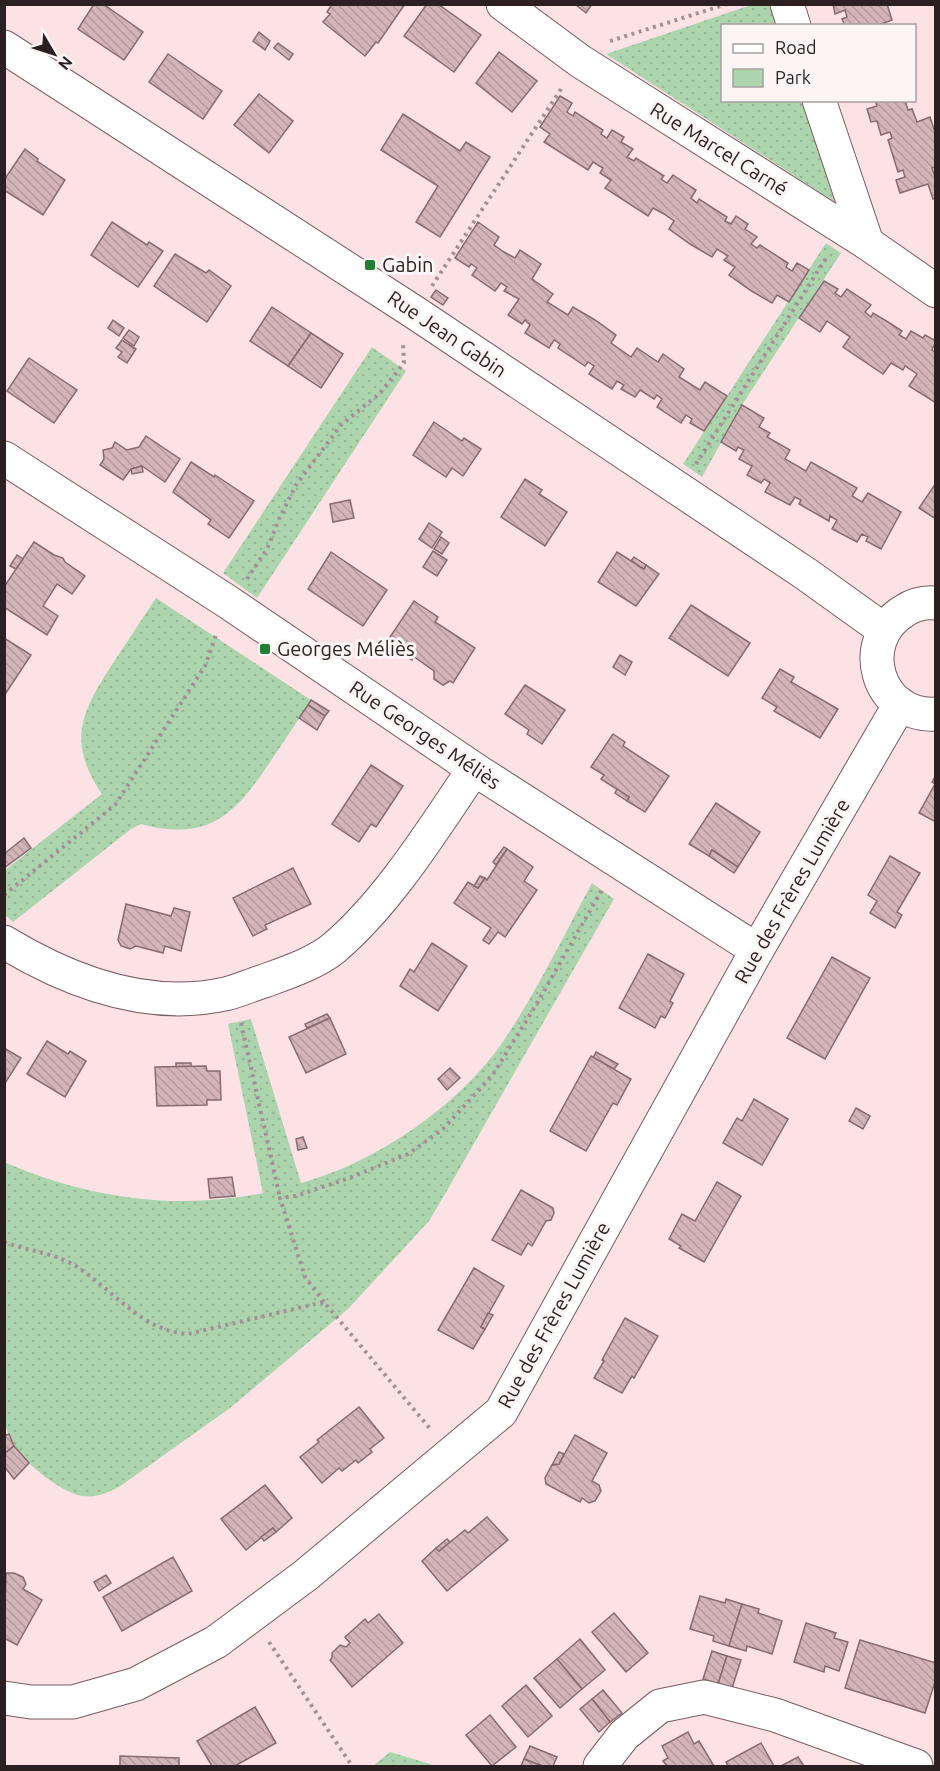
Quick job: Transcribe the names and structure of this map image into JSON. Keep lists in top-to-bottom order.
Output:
{
  "streets": {
    "street": [
      "Rue Marcel Carné",
      "Rue Jean Gabin",
      "Rue Georges Méliès",
      "Rue des Frères Lumière"
    ]
  },
  "crossings": [
    ["Rue Georges Méliès", "Rue des Frères Lumière"]
  ],
  "places": {
    "transit": ["Gabin", "Georges Méliès"]
  },
  "legend": ["Road", "Park"],
  "north": "bottom right"
}
